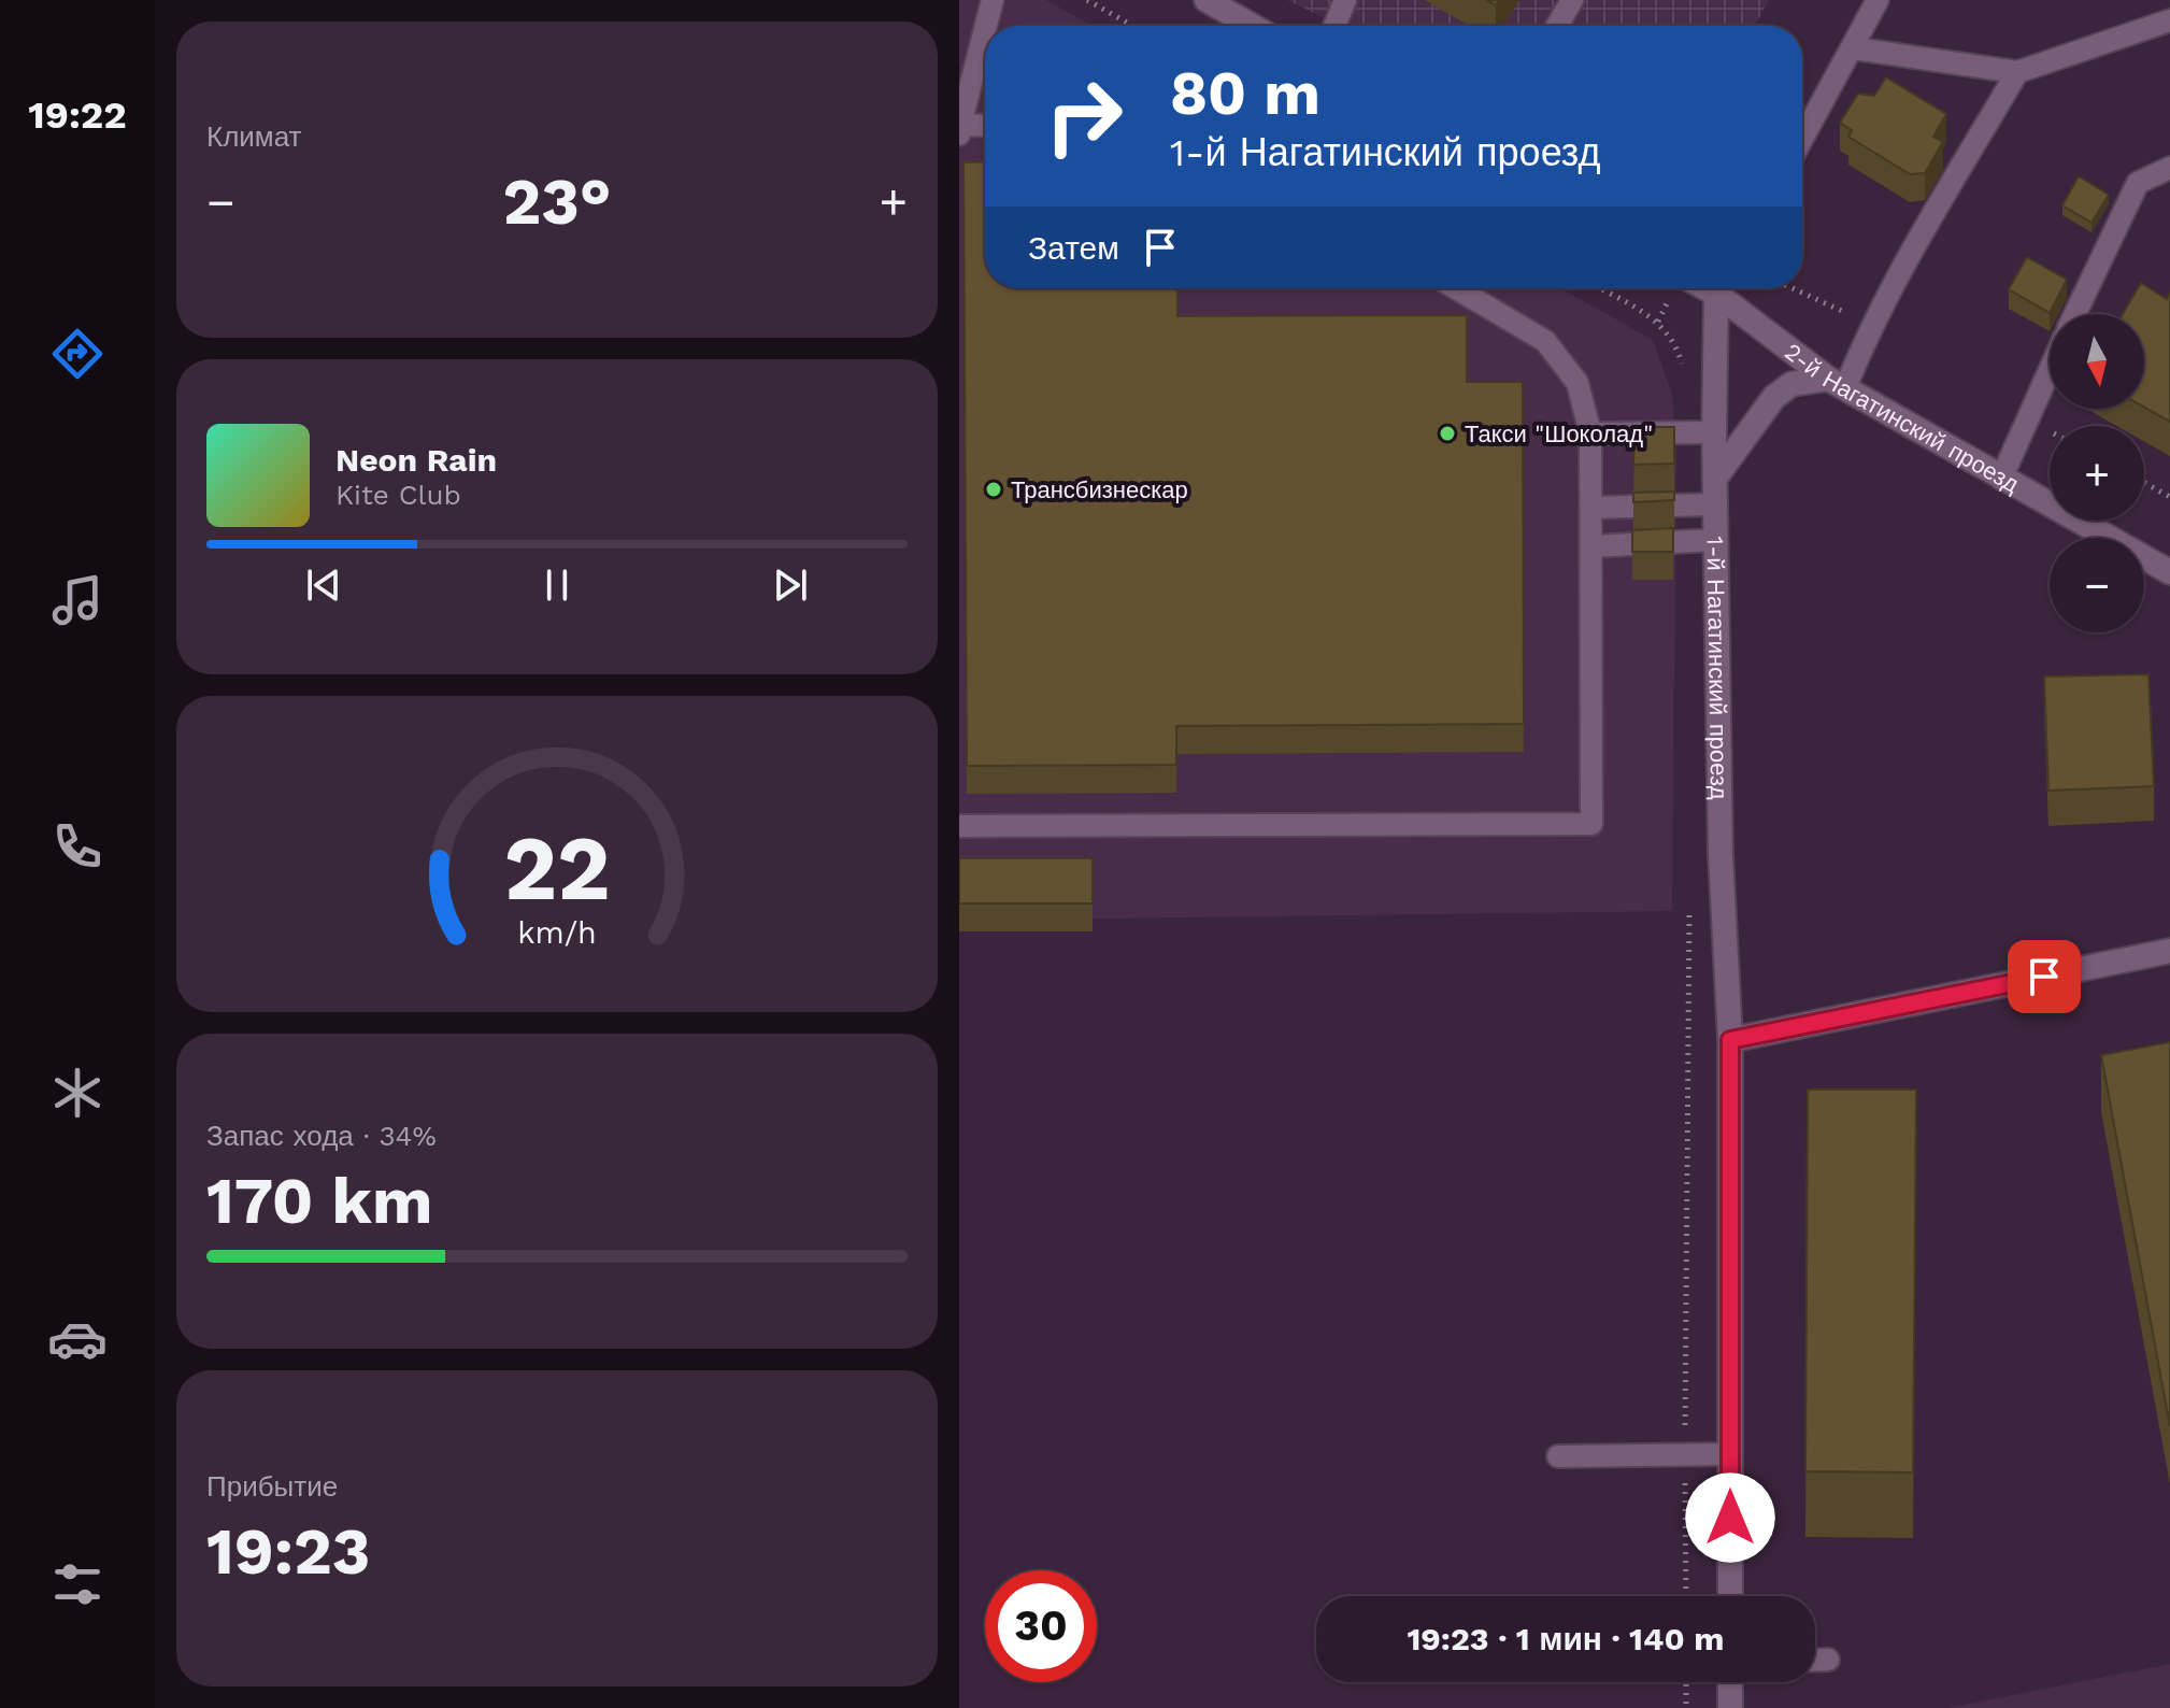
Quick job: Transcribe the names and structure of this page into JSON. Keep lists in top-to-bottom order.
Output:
{
  "streets": {
    "street": ["2-й Нагатинский проезд", "1-й Нагатинский проезд"]
  },
  "places": ["Такси \"Шоколад\"", "Трансбизнескар"],
  "north": "bottom",
  "page": {
    "tabs": "19:22",
    "tile": [
      "Климат",
      ["Запас хода · 34%", "170 km"],
      ["Прибытие", "19:23"]
    ],
    "turn": ["80 m", "1-й Нагатинский проезд"],
    "heat": ["−", "23°", "+"],
    "then": "Затем",
    "map_buttons": ["+", "−"],
    "song": ["Neon Rain", "Kite Club"],
    "limit": "30",
    "trip": "19:23 · 1 мин · 140 m",
    "gauge": ["22", "km/h"]
  }
}
